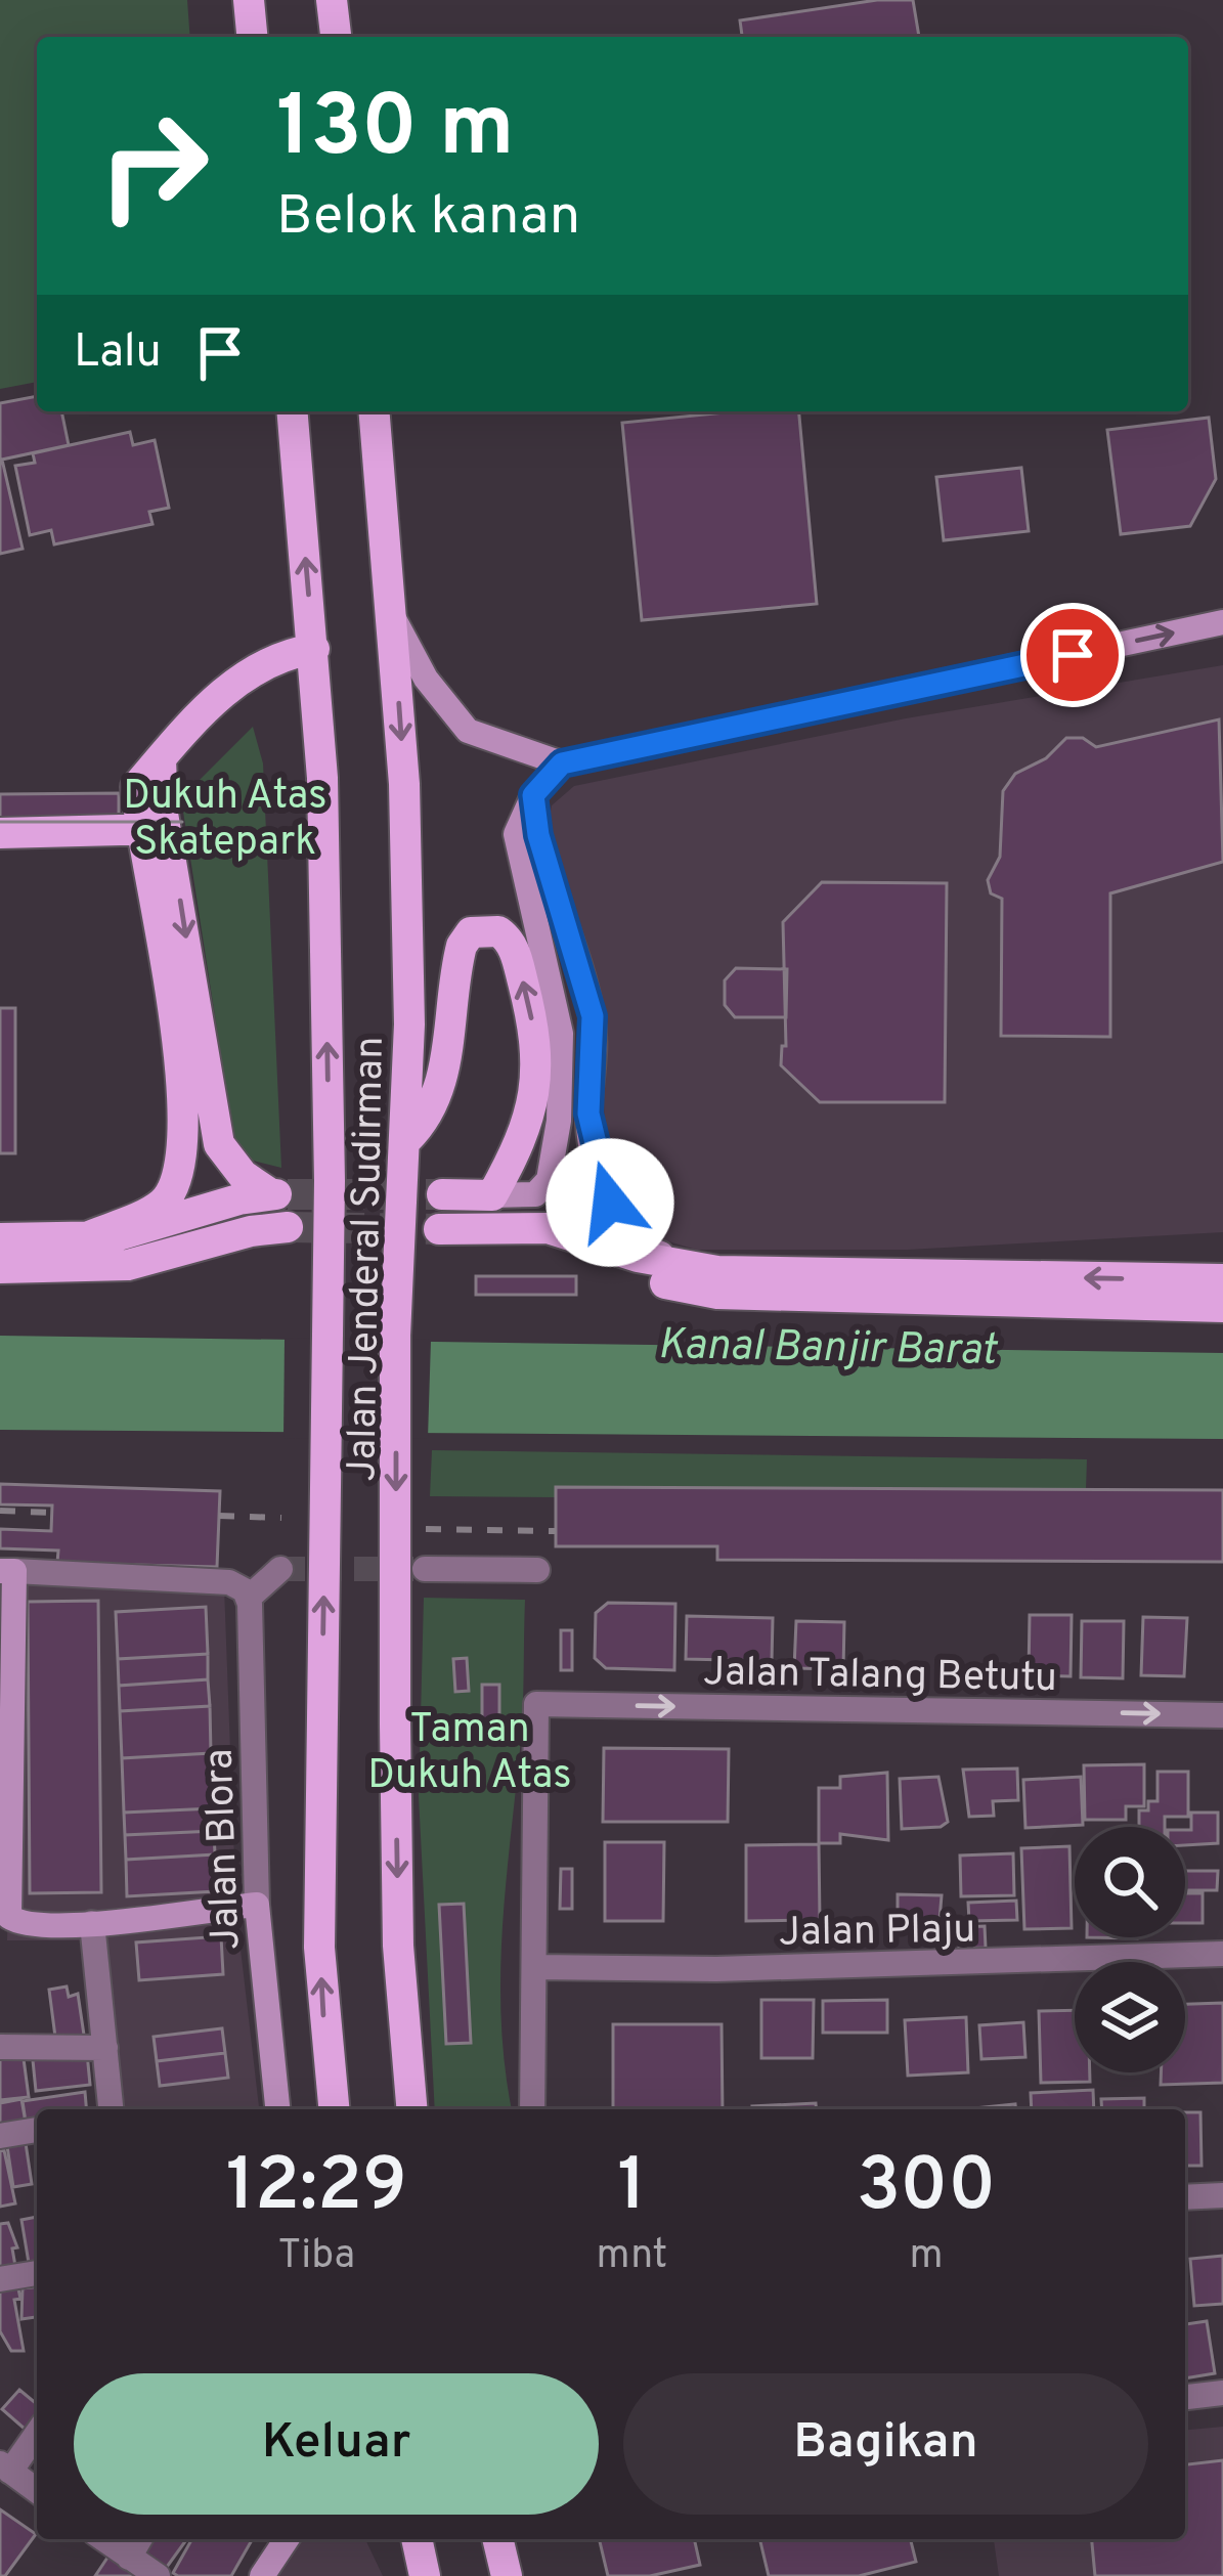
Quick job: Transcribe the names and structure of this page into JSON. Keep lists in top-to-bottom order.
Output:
{
  "streets": {
    "main road": ["Jalan Jenderal Sudirman"],
    "street": ["Jalan Talang Betutu", "Jalan Blora", "Jalan Plaju"]
  },
  "crossings": [
    ["Jalan Talang Betutu", "Jalan Plaju"]
  ],
  "water": ["Kanal Banjir Barat"],
  "parks": ["Dukuh Atas Skatepark", "Taman Dukuh Atas"],
  "page": {
    "turn": ["130 m", "Belok kanan"],
    "then": "Lalu",
    "eta": [
      "12:29",
      "Tiba",
      "1",
      "mnt",
      "300",
      "m"
    ],
    "buttons": ["Keluar", "Bagikan"]
  }
}
